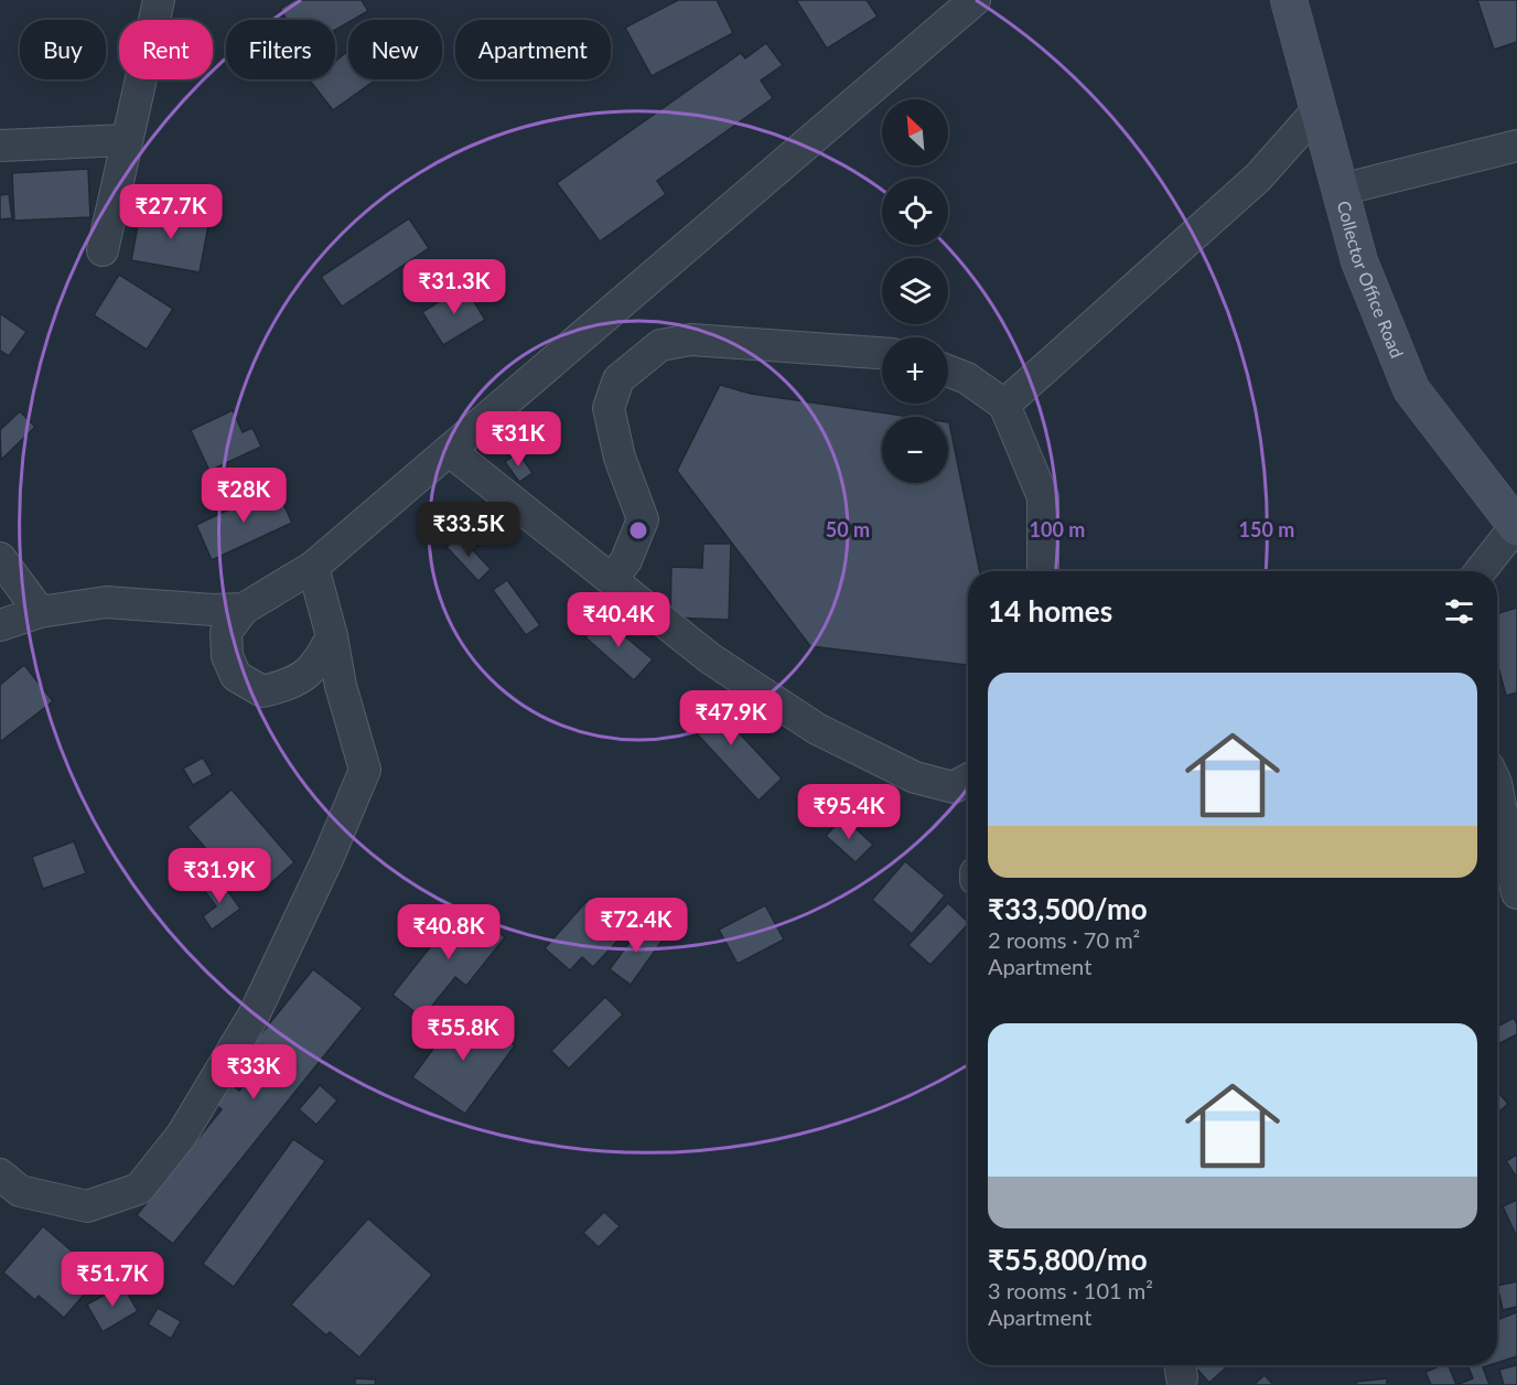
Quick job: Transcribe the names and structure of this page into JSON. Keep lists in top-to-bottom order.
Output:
{
  "streets": {
    "main road": ["Collector Office Road"]
  },
  "north": "top left",
  "page": {
    "chip": [
      "Buy",
      "Rent",
      "Filters",
      "New",
      "Apartment"
    ],
    "map_buttons": ["+", "−"],
    "price": [
      "₹27.7K",
      "₹31.3K",
      "₹31K",
      "₹28K",
      "₹33.5K",
      "₹40.4K",
      "₹47.9K",
      "₹95.4K",
      "₹31.9K",
      "₹72.4K",
      "₹40.8K",
      "₹55.8K",
      "₹33K",
      "₹51.7K"
    ],
    "heading": "14 homes",
    "list": [
      {
        "name": "₹33,500/mo",
        "note": "2 rooms · 70 m² · Apartment"
      },
      {
        "name": "₹55,800/mo",
        "note": "3 rooms · 101 m² · Apartment"
      }
    ]
  },
  "rings": ["50 m", "100 m", "150 m"]
}
